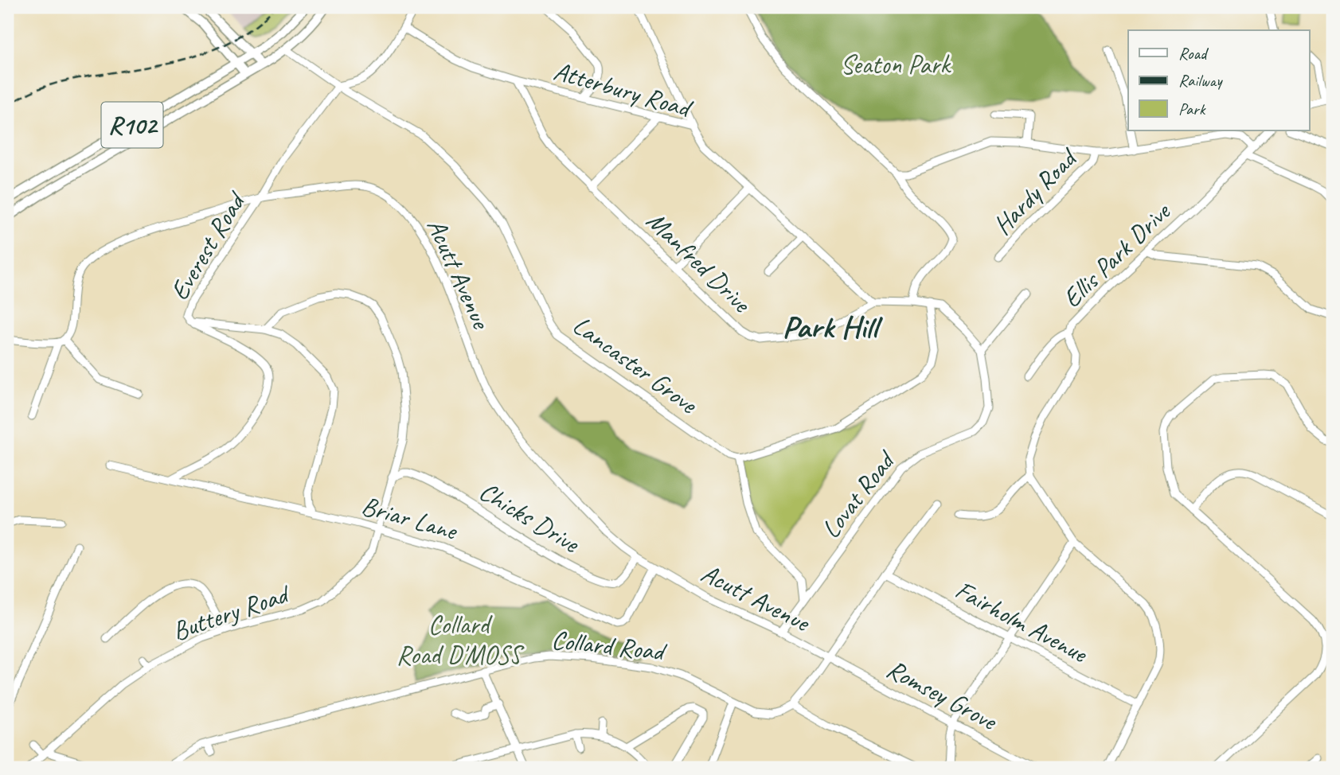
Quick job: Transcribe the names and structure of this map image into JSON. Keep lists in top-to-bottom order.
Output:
{
  "streets": {
    "main road": ["R102"],
    "street": [
      "Atterbury Road",
      "Hardy Road",
      "Everest Road",
      "Ellis Park Drive",
      "Manfred Drive",
      "Acutt Avenue",
      "Lancaster Grove",
      "Lovat Road",
      "Chicks Drive",
      "Briar Lane",
      "Buttery Road",
      "Fairholm Avenue",
      "Collard Road",
      "Romsey Grove"
    ]
  },
  "crossings": [
    ["Atterbury Road", "Manfred Drive"],
    ["R102", "Lancaster Grove"],
    ["Everest Road", "Acutt Avenue"],
    ["Everest Road", "Lancaster Grove"],
    ["Everest Road", "Briar Lane"],
    ["Everest Road", "Buttery Road"],
    ["Acutt Avenue", "Lovat Road"],
    ["Acutt Avenue", "Chicks Drive"],
    ["Acutt Avenue", "Briar Lane"],
    ["Acutt Avenue", "Romsey Grove"],
    ["Chicks Drive", "Buttery Road"],
    ["Briar Lane", "Buttery Road"]
  ],
  "districts": ["Park Hill"],
  "parks": ["Seaton Park", "Collard Road D'MOSS"],
  "legend": ["Road", "Railway", "Park"]
}
